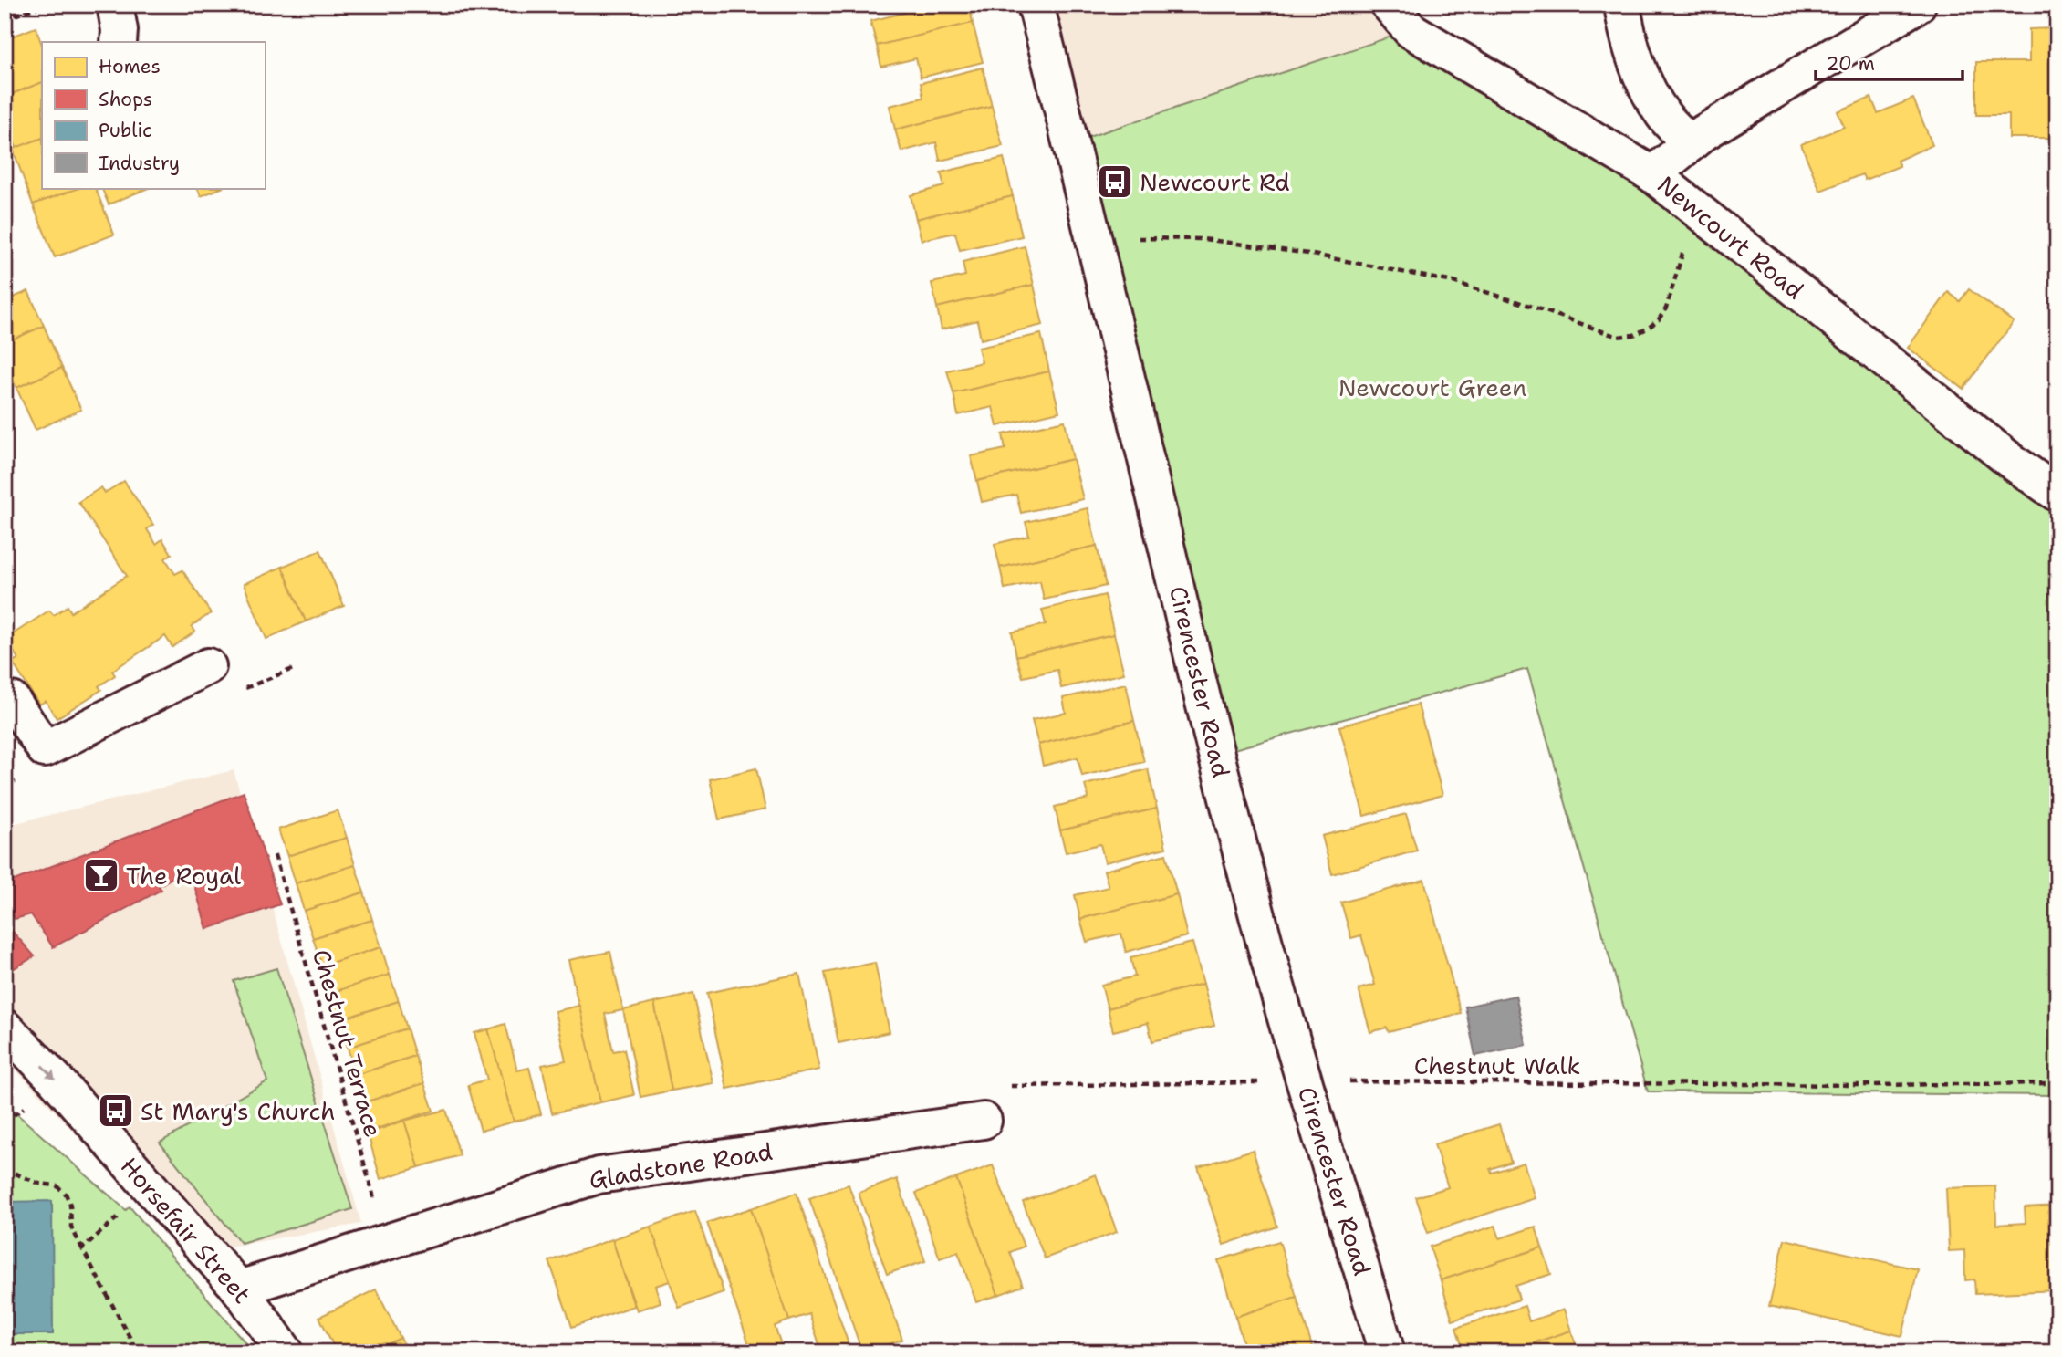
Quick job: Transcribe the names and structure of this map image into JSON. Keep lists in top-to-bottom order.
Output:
{
  "streets": {
    "street": [
      "Newcourt Road",
      "Cirencester Road",
      "Gladstone Road",
      "Horsefair Street"
    ],
    "path": ["Chestnut Terrace", "Chestnut Walk"]
  },
  "crossings": [
    ["Cirencester Road", "Chestnut Walk"],
    ["Chestnut Terrace", "Gladstone Road"],
    ["Gladstone Road", "Horsefair Street"]
  ],
  "one_way": ["Horsefair Street"],
  "parks": ["Newcourt Green"],
  "places": {
    "bus stop": ["Newcourt Rd", "St Mary's Church"],
    "bar": ["The Royal"]
  },
  "legend": [
    "Homes",
    "Shops",
    "Public",
    "Industry"
  ],
  "scale_bar": "20 m"
}
